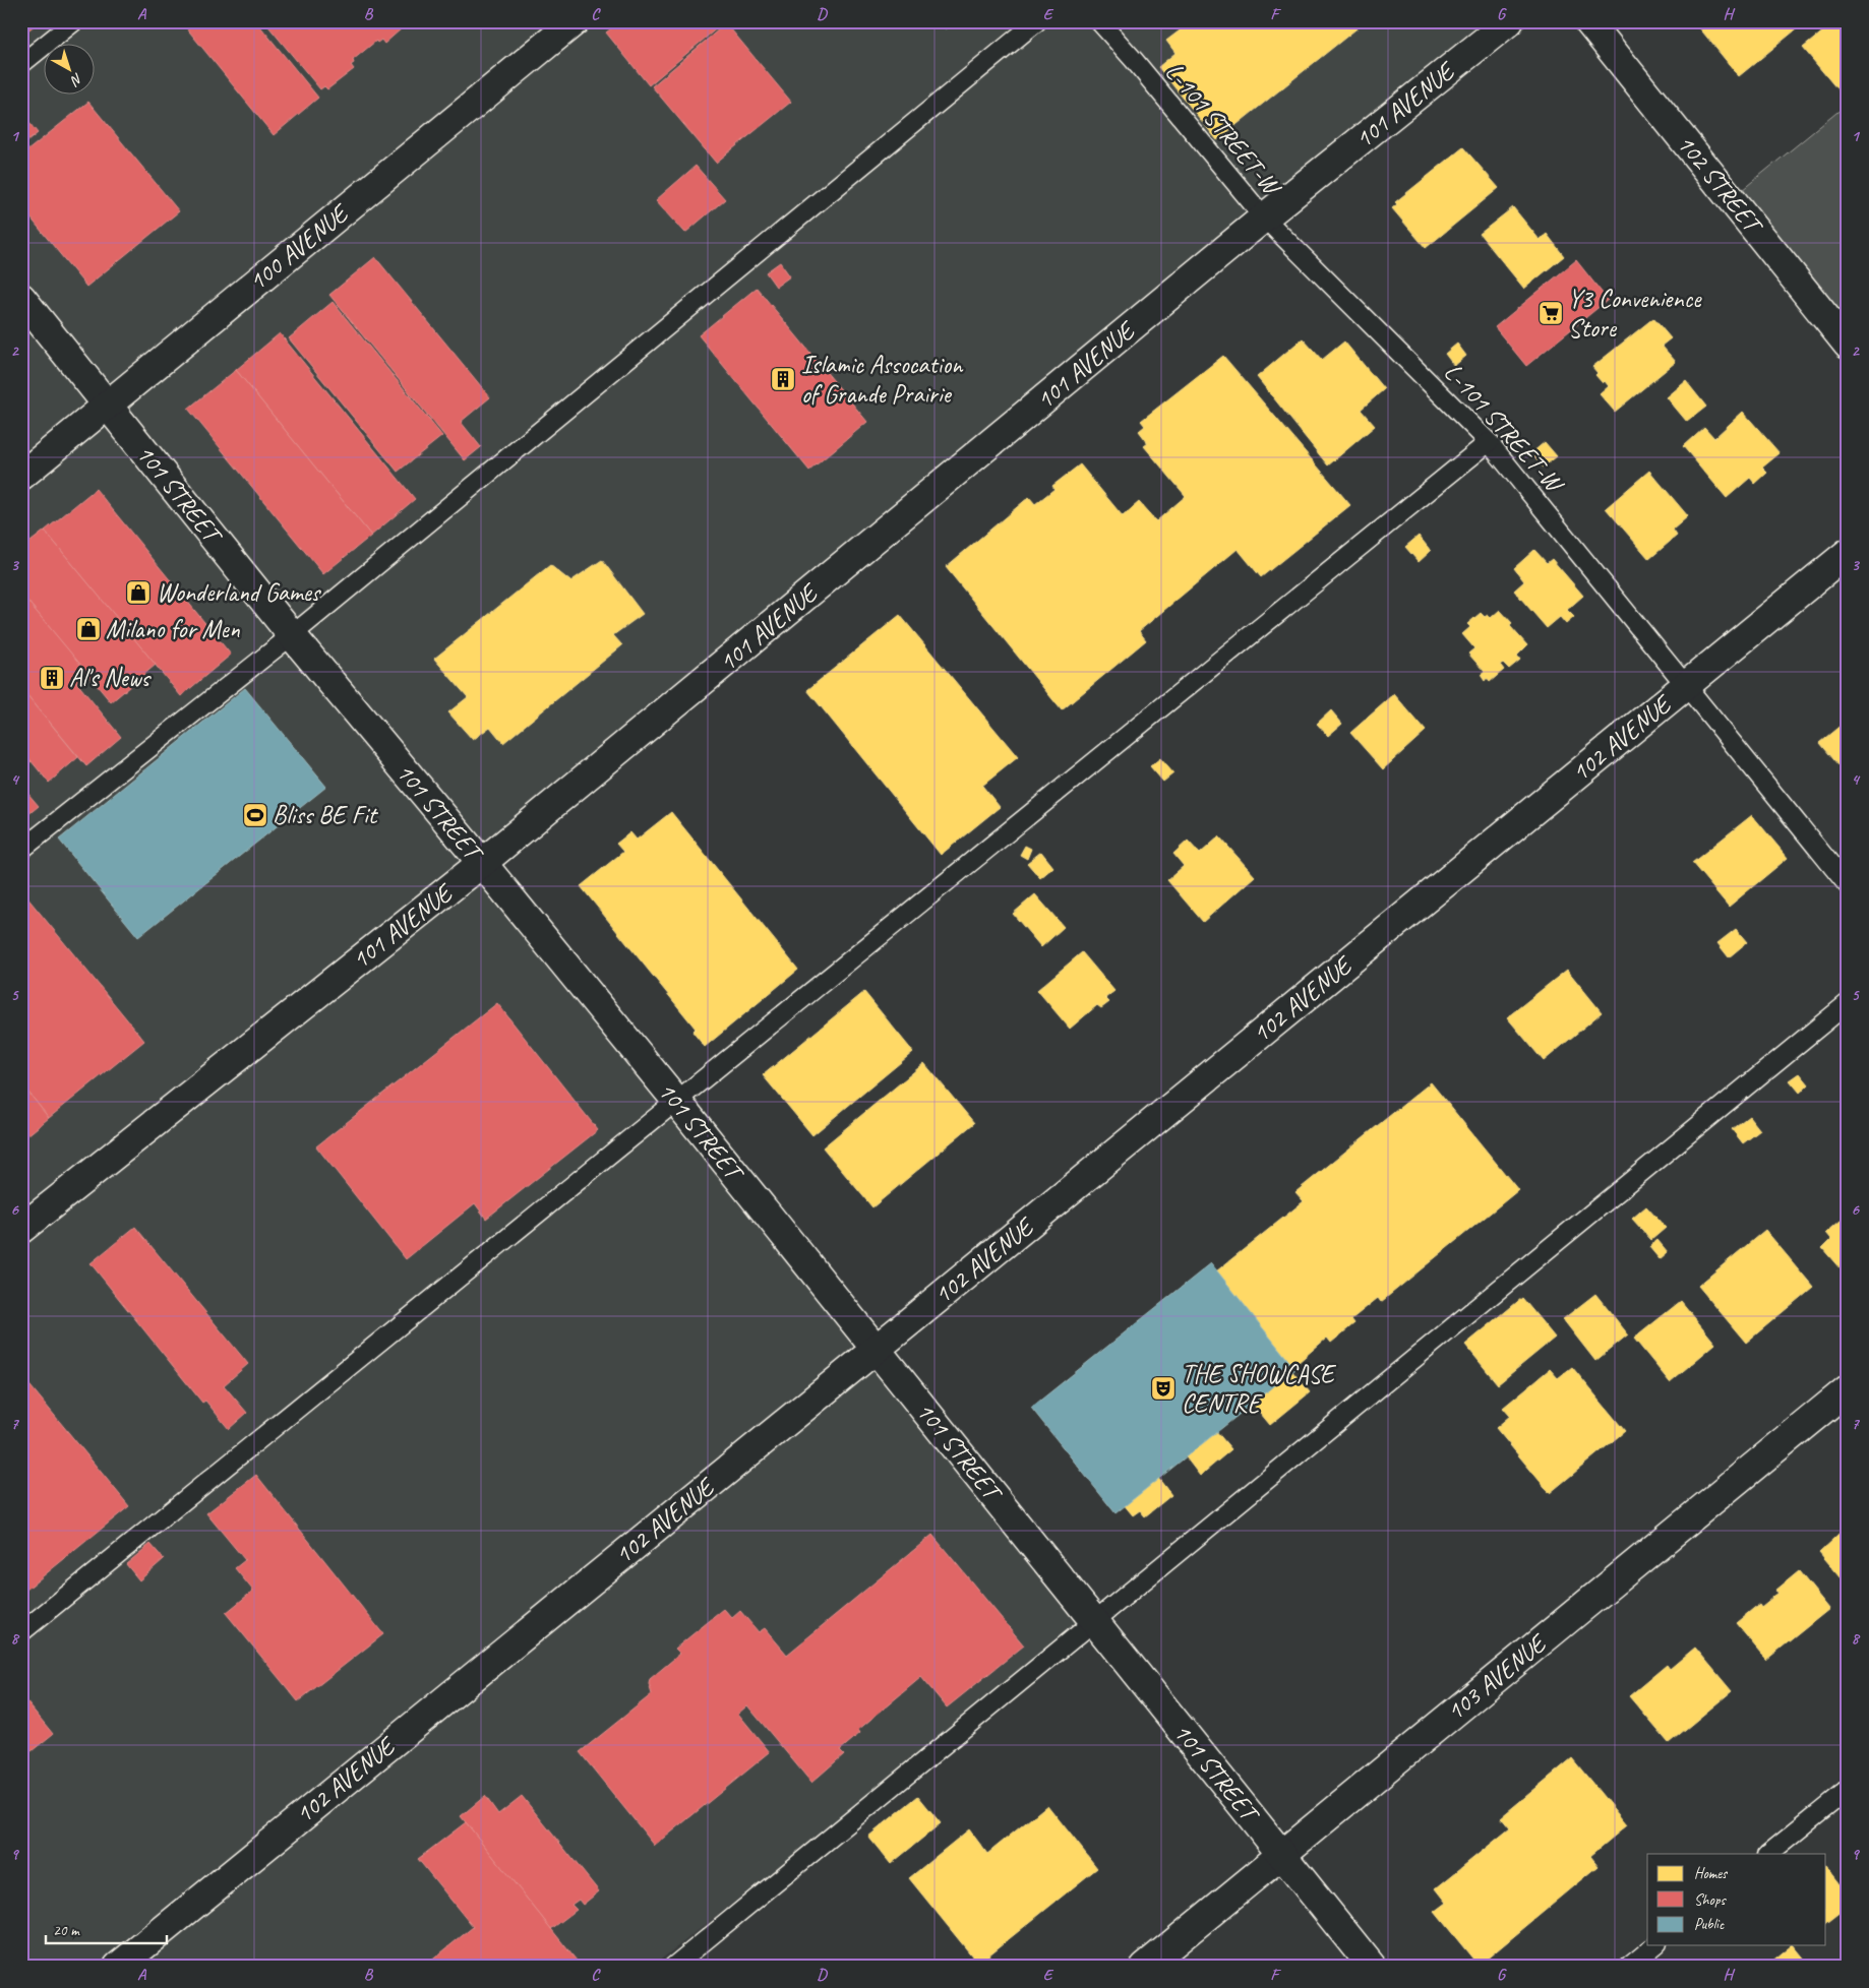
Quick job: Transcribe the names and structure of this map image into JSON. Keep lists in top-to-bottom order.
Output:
{
  "streets": {
    "street": [
      "101 AVENUE",
      "102 STREET",
      "100 AVENUE",
      "101 STREET",
      "102 AVENUE",
      "103 AVENUE"
    ],
    "lane": ["L-101 STREET-W"]
  },
  "crossings": [
    ["101 AVENUE", "L-101 STREET-W"],
    ["101 AVENUE", "101 STREET"],
    ["L-101 STREET-W", "102 AVENUE"],
    ["100 AVENUE", "101 STREET"],
    ["101 STREET", "102 AVENUE"],
    ["101 STREET", "103 AVENUE"]
  ],
  "places": {
    "supermarket": ["Y3 Convenience Store"],
    "building": ["Islamic Assocation of Grande Prairie", "Al's News"],
    "shop": ["Wonderland Games", "Milano for Men"],
    "sports": ["Bliss BE Fit"],
    "theatre": ["THE SHOWCASE CENTRE"]
  },
  "legend": ["Homes", "Shops", "Public"],
  "scale_bar": "20 m",
  "north": "bottom right",
  "grid": {
    "columns": [
      "A",
      "B",
      "C",
      "D",
      "E",
      "F",
      "G",
      "H"
    ],
    "rows": [
      "1",
      "2",
      "3",
      "4",
      "5",
      "6",
      "7",
      "8",
      "9"
    ]
  }
}
